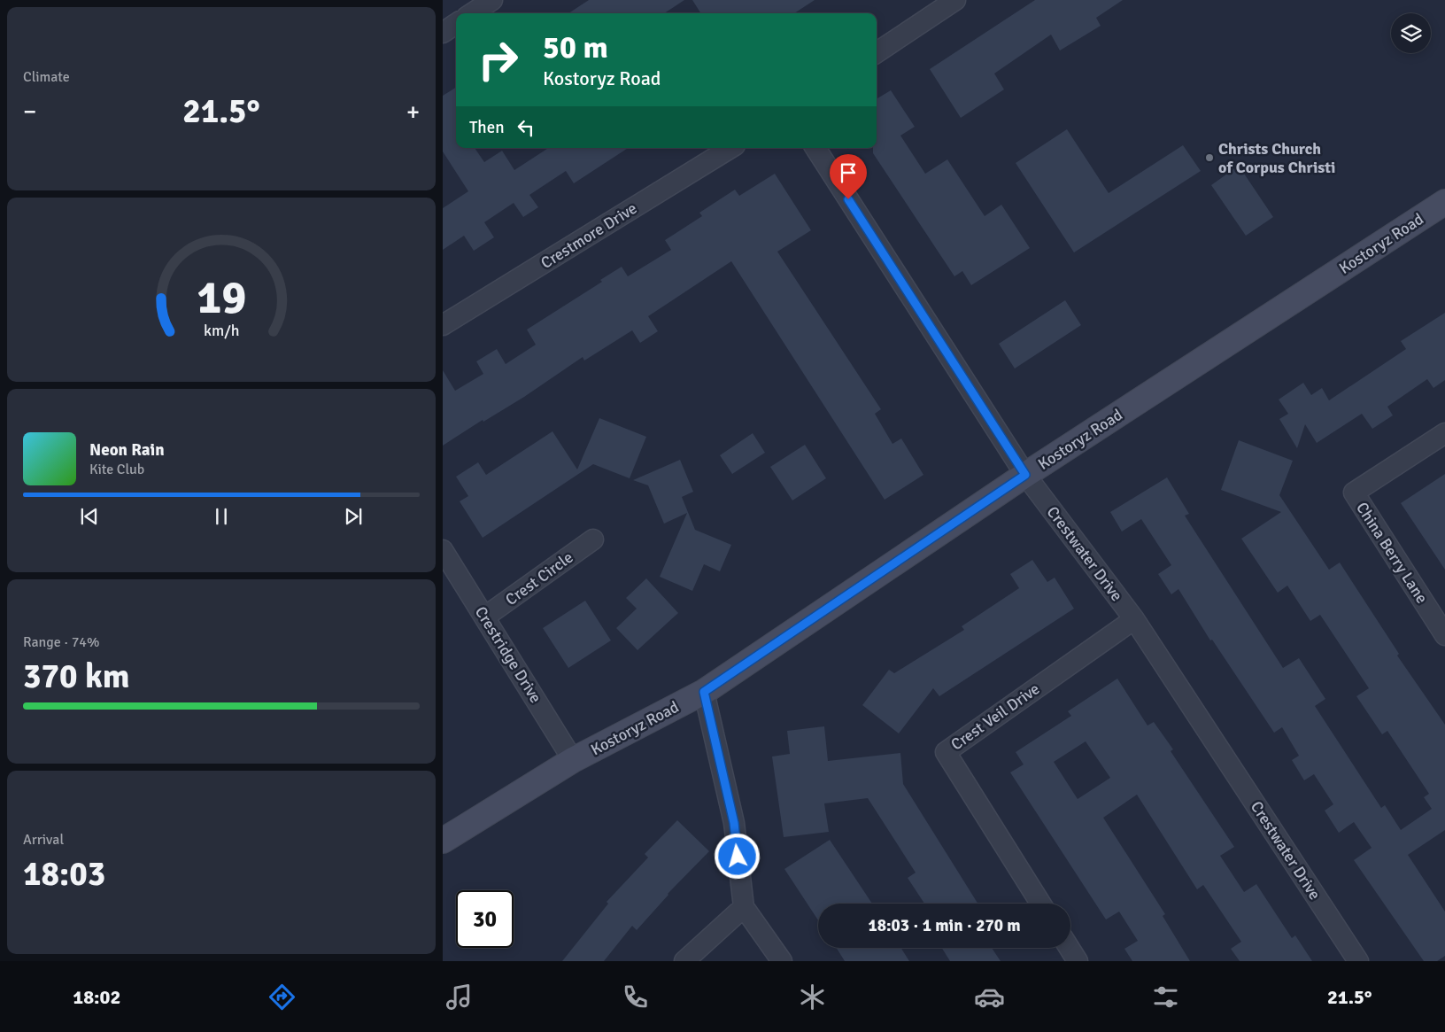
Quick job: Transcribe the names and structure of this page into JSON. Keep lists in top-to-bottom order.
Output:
{
  "streets": {
    "main road": ["Kostoryz Road"],
    "street": [
      "Crestmore Drive",
      "China Berry Lane",
      "Crestwater Drive",
      "Crest Circle",
      "Crestridge Drive",
      "Crest Veil Drive"
    ]
  },
  "crossings": [
    ["Kostoryz Road", "Crestwater Drive"],
    ["Kostoryz Road", "Crestridge Drive"],
    ["Crestwater Drive", "Crest Veil Drive"],
    ["Crest Circle", "Crestridge Drive"]
  ],
  "places": ["Christs Church of Corpus Christi"],
  "page": {
    "tile": [
      "Climate",
      ["Range · 74%", "370 km"],
      ["Arrival", "18:03"]
    ],
    "turn": ["50 m", "Kostoryz Road"],
    "heat": ["−", "21.5°", "+"],
    "then": "Then",
    "song": ["Neon Rain", "Kite Club"],
    "limit": "30",
    "trip": "18:03 · 1 min · 270 m",
    "tabs": ["18:02", "21.5°"],
    "gauge": ["19", "km/h"]
  }
}
